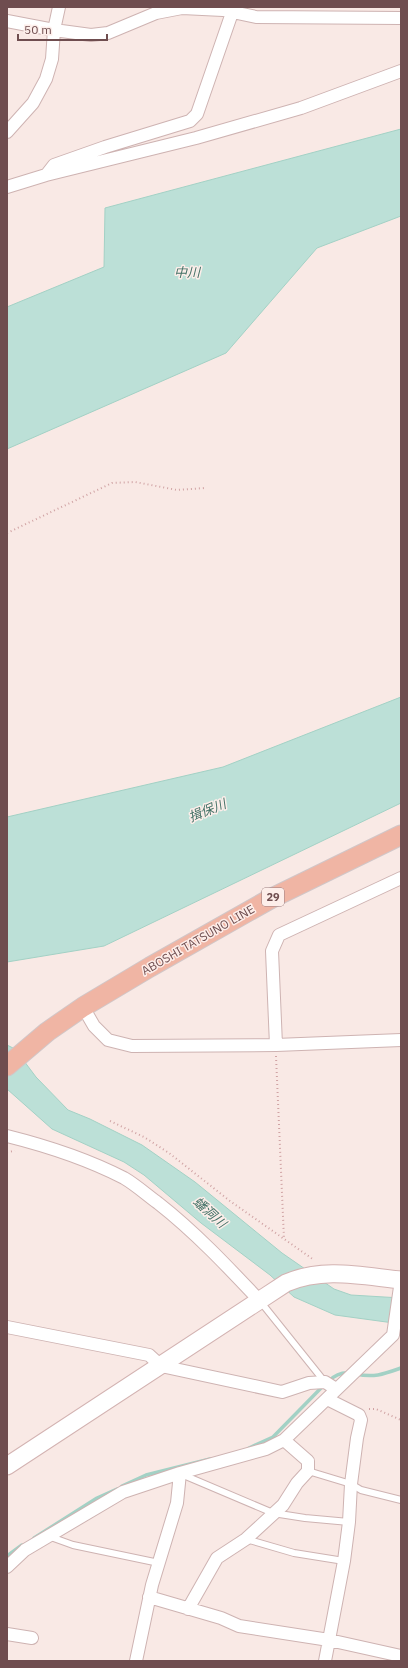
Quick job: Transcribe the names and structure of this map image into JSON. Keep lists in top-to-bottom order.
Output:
{
  "streets": {
    "main road": ["29", "ABOSHI TATSUNO LINE"]
  },
  "water": ["中川", "揖保川", "蟠洞川"],
  "scale_bar": "50 m"
}
